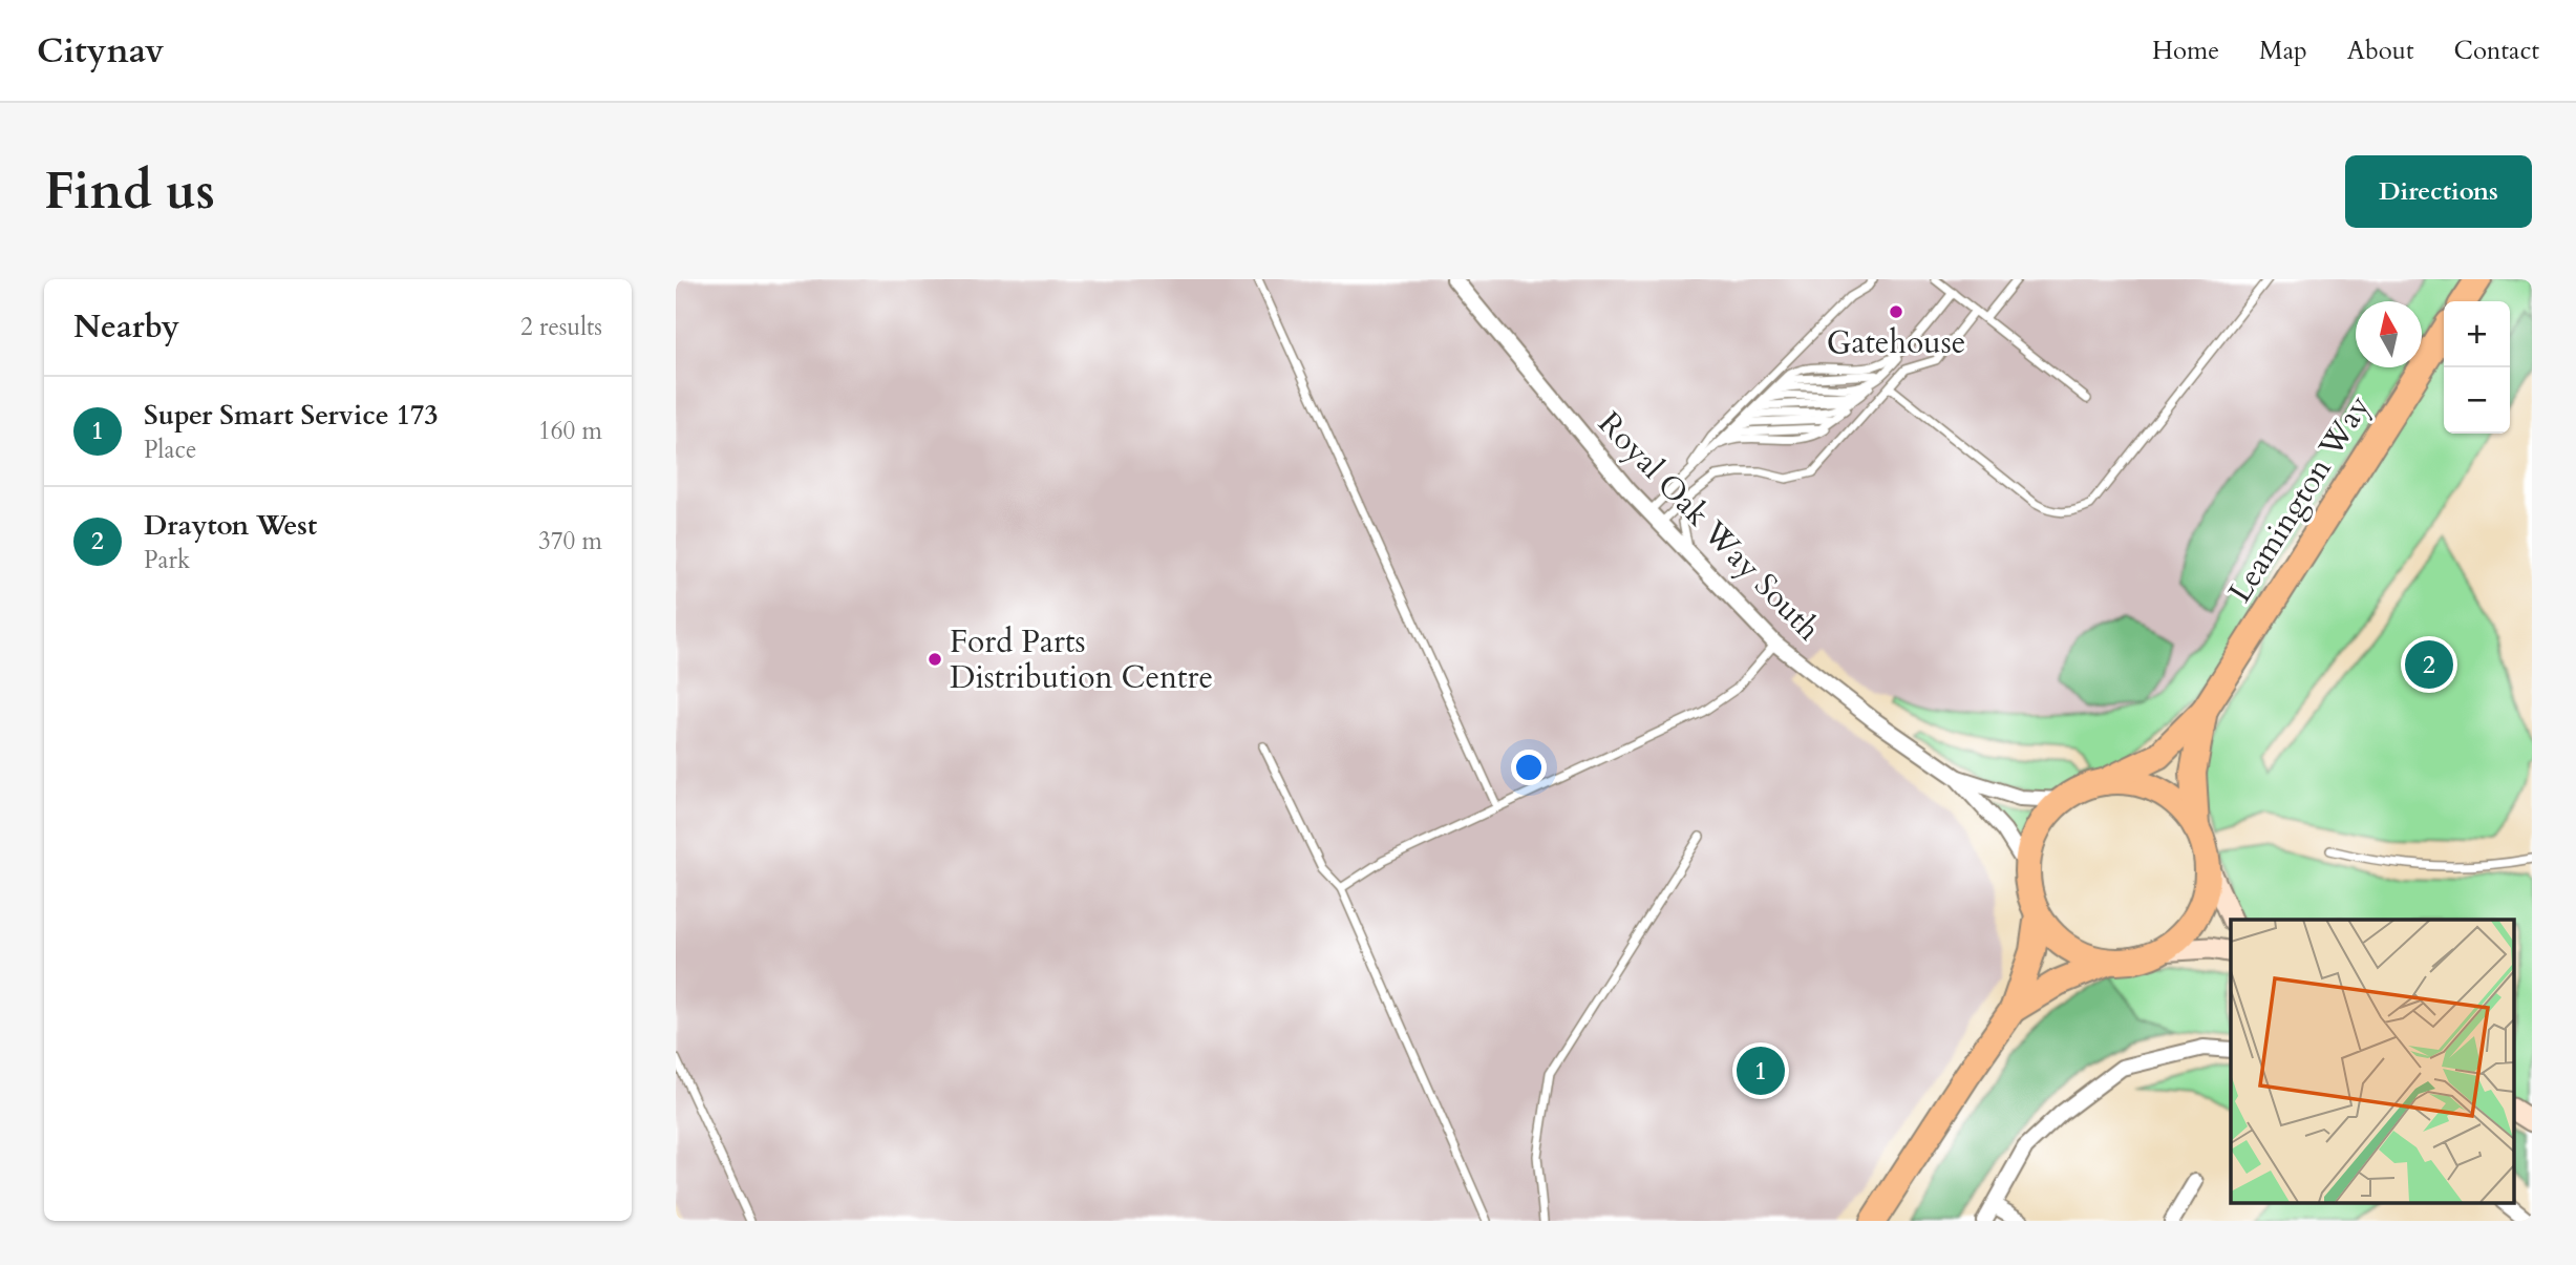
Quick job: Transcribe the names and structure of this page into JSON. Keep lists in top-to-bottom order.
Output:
{
  "streets": {
    "highway": ["Leamington Way"],
    "street": ["Royal Oak Way South"]
  },
  "crossings": [
    ["Leamington Way", "Royal Oak Way South"]
  ],
  "places": ["Gatehouse", "Ford Parts Distribution Centre"],
  "north": "top",
  "page": {
    "header": "Citynav",
    "nav": [
      "Home",
      "Map",
      "About",
      "Contact"
    ],
    "buttons": "Directions",
    "title": "Find us",
    "heading": ["Nearby", "2 results"],
    "map_buttons": ["+", "−"],
    "list": [
      {
        "mark": "1",
        "name": "Super Smart Service 173",
        "note": "Place",
        "value": "160 m"
      },
      {
        "mark": "2",
        "name": "Drayton West",
        "note": "Park",
        "value": "370 m"
      }
    ],
    "pins": ["2", "1"]
  }
}
